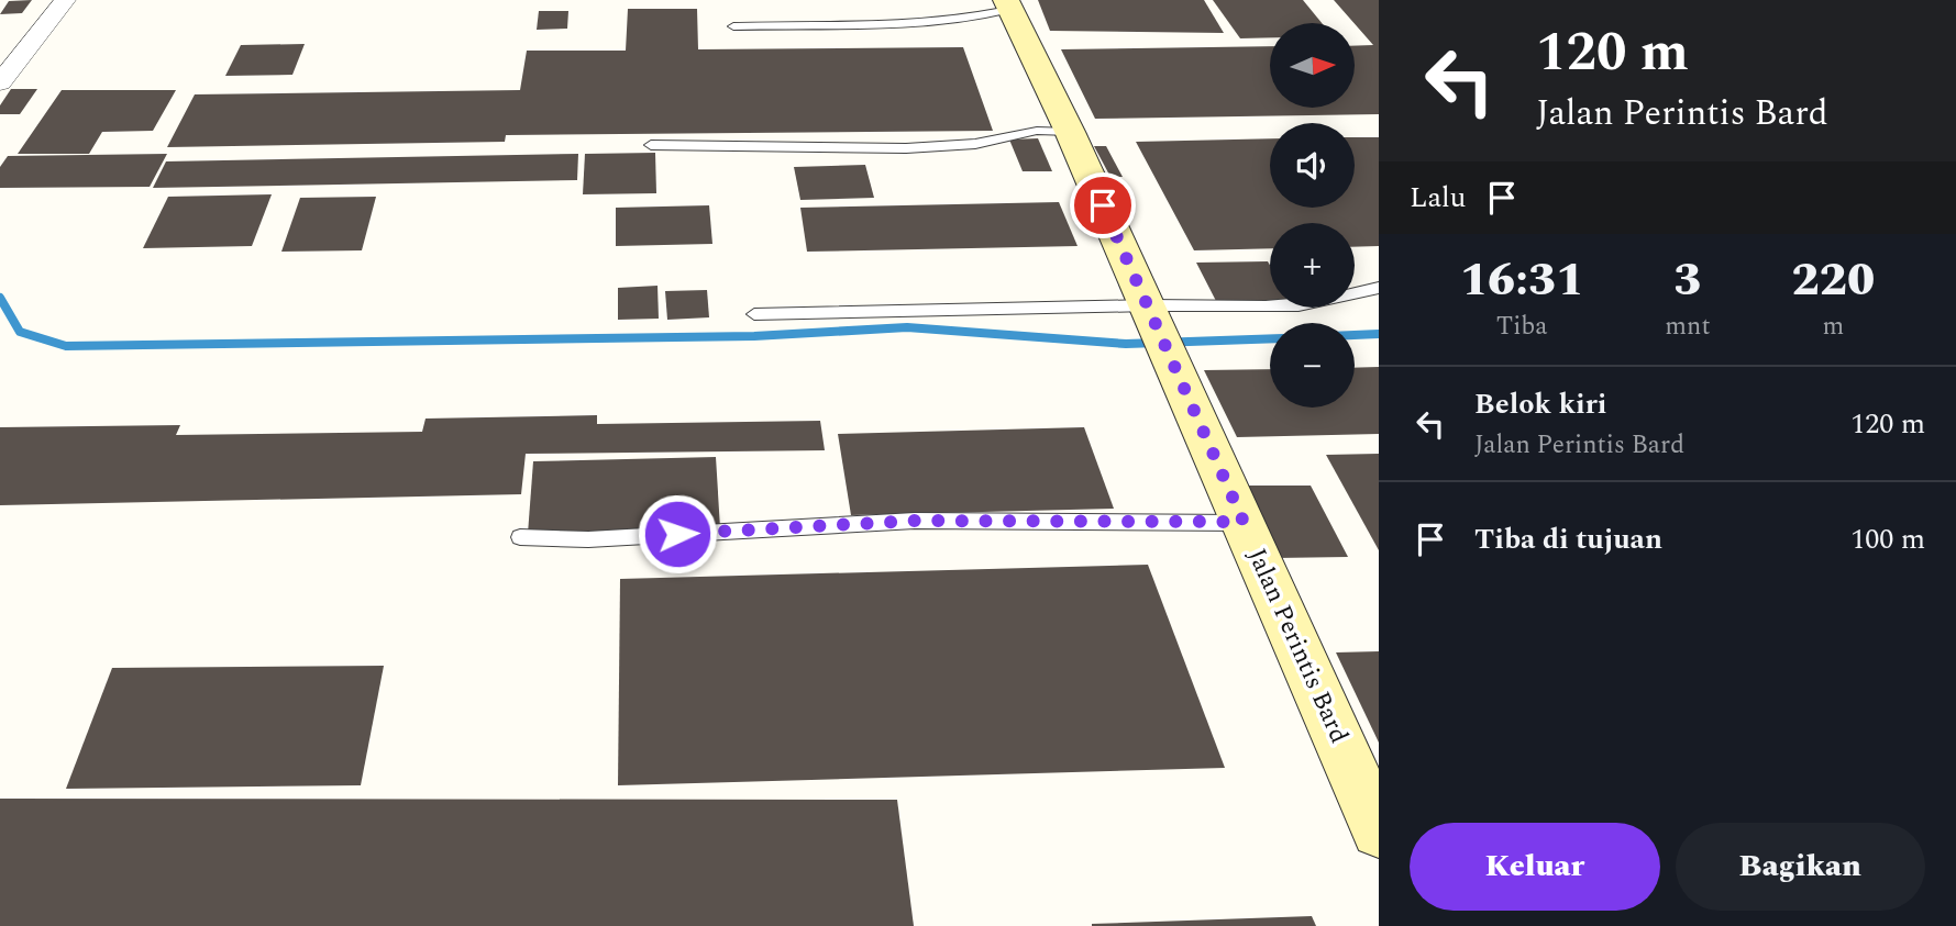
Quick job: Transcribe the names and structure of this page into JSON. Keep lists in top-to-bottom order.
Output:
{
  "streets": {
    "street": ["Jalan Perintis Bard"]
  },
  "north": "right",
  "page": {
    "turn": ["120 m", "Jalan Perintis Bard"],
    "map_buttons": ["+", "−"],
    "then": "Lalu",
    "eta": [
      "16:31",
      "Tiba",
      "3",
      "mnt",
      "220",
      "m"
    ],
    "list": [
      {
        "name": "Belok kiri",
        "note": "Jalan Perintis Bard",
        "value": "120 m"
      },
      {
        "name": "Tiba di tujuan",
        "value": "100 m"
      }
    ],
    "buttons": ["Keluar", "Bagikan"]
  }
}
